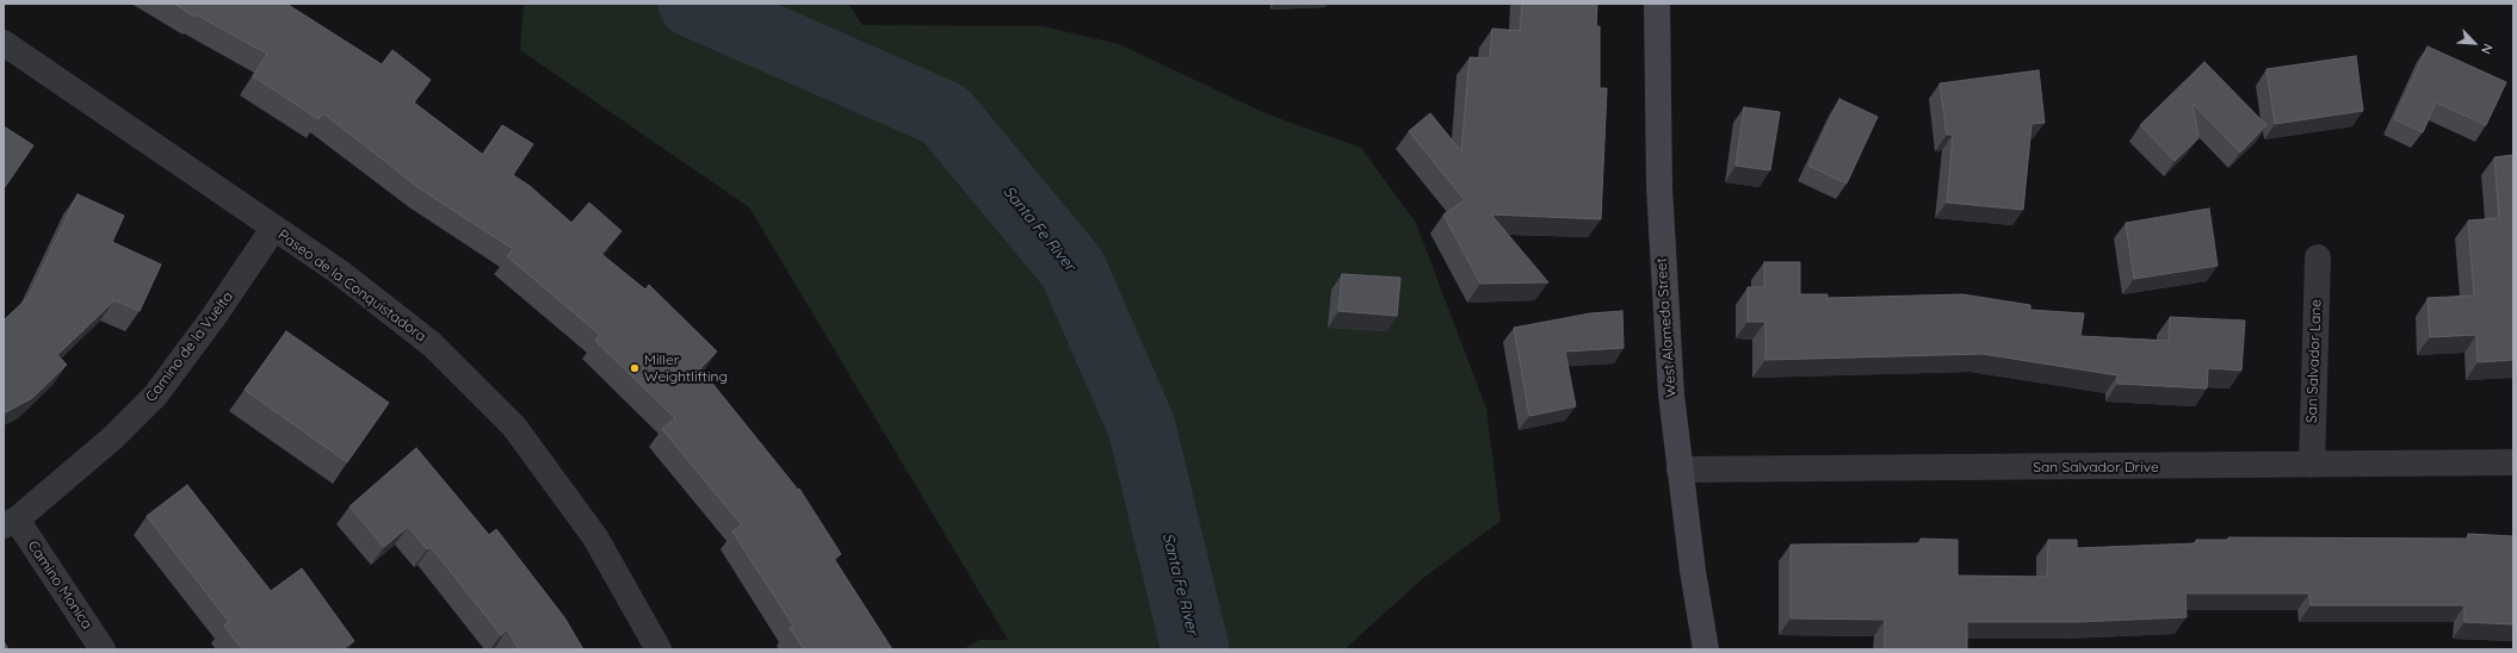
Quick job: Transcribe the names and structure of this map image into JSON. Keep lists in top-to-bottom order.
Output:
{
  "streets": {
    "street": [
      "Paseo de la Conquistadora",
      "West Alameda Street",
      "Camino de la Vuelta",
      "San Salvador Lane",
      "San Salvador Drive",
      "Camino Monica"
    ]
  },
  "crossings": [
    ["Paseo de la Conquistadora", "Camino de la Vuelta"],
    ["West Alameda Street", "San Salvador Drive"],
    ["Camino de la Vuelta", "Camino Monica"],
    ["San Salvador Lane", "San Salvador Drive"]
  ],
  "water": ["Santa Fe River"],
  "places": ["Miller Weightlifting"],
  "north": "bottom right"
}
